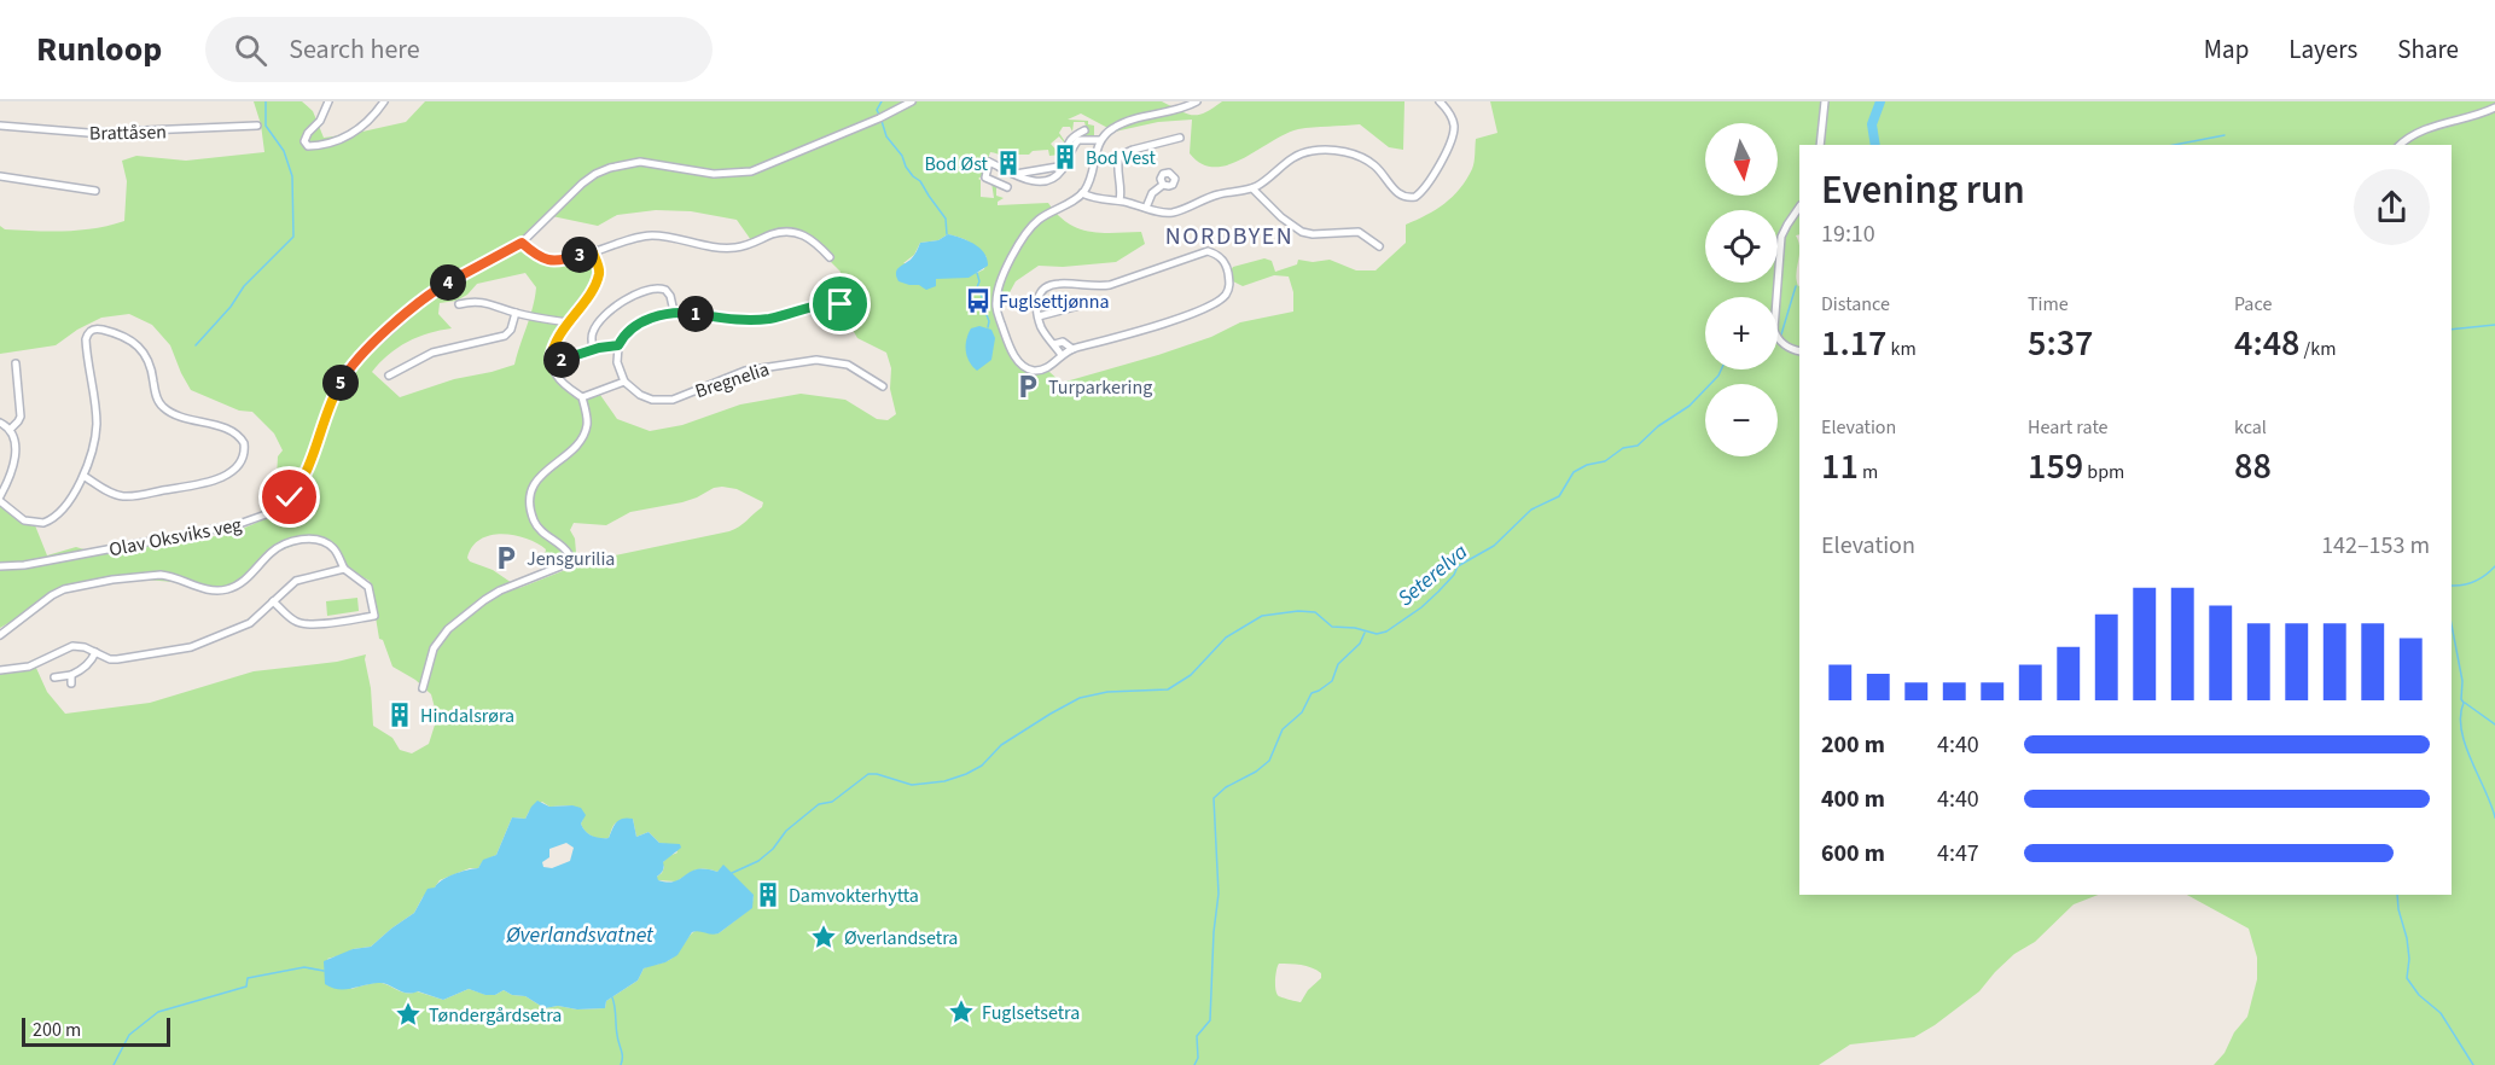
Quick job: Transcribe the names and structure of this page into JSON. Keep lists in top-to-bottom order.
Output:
{
  "streets": {
    "street": ["Brattåsen", "Bregnelia", "Olav Oksviks veg"]
  },
  "districts": ["NORDBYEN"],
  "water": ["Seterelva", "Øverlandsvatnet"],
  "places": {
    "building": [
      "Bod Vest",
      "Bod Øst",
      "Hindalsrøra",
      "Damvokterhytta"
    ],
    "bus stop": ["Fuglsettjønna"],
    "parking": ["Turparkering", "Jensgurilia"],
    "place": ["Øverlandsetra", "Fuglsetsetra", "Tøndergårdsetra"]
  },
  "scale_bar": "200 m",
  "north": "bottom",
  "page": {
    "header": "Runloop",
    "search": "Search here",
    "nav": ["Map", "Layers", "Share"],
    "map_buttons": ["+", "−"],
    "heading": ["Evening run", "19:10"],
    "pins": [
      "3",
      "4",
      "1",
      "2",
      "5"
    ],
    "stats": [
      ["Distance", "1.17 km"],
      ["Time", "5:37"],
      ["Pace", "4:48 /km"],
      ["Elevation", "11 m"],
      ["Heart rate", "159 bpm"],
      ["kcal", "88"]
    ],
    "chart": ["Elevation", "142–153 m"],
    "list": [
      {
        "name": "200 m",
        "note": "4:40"
      },
      {
        "name": "400 m",
        "note": "4:40"
      },
      {
        "name": "600 m",
        "note": "4:47"
      }
    ],
    "scale": "200 m"
  }
}
